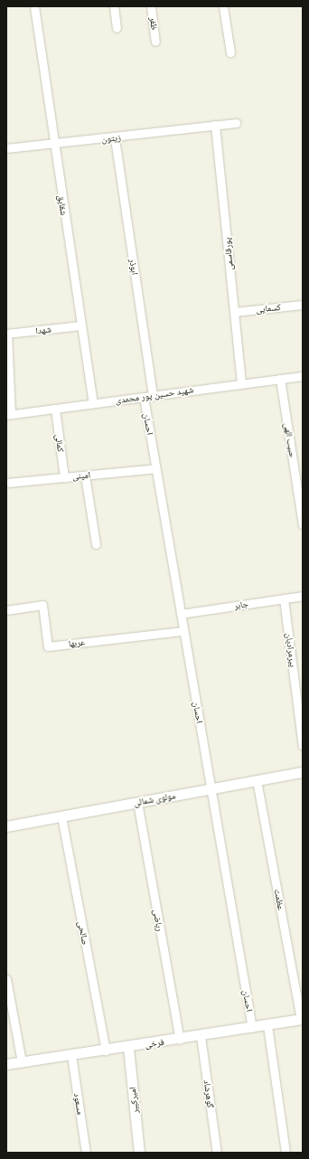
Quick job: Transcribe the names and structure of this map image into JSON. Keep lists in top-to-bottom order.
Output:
{
  "streets": {
    "street": [
      "ظفر",
      "زیتون",
      "شقایق",
      "پورقاسمی",
      "ابوذر",
      "کسمایی",
      "شهدا",
      "شهید حسین پور محمدی",
      "احسان",
      "حبیب الهی",
      "کمالی",
      "امینی",
      "جابر",
      "عربها",
      "پیرمرادیان",
      "مولوی شمالی",
      "عظمت",
      "ریاضی",
      "صالحی",
      "فرخی",
      "گوهرشاد",
      "امیرکبیر",
      "مسعود"
    ]
  },
  "crossings": [
    ["زیتون", "شقایق"],
    ["زیتون", "پورقاسمی"],
    ["زیتون", "ابوذر"],
    ["شقایق", "شهدا"],
    ["شقایق", "شهید حسین پور محمدی"],
    ["پورقاسمی", "کسمایی"],
    ["پورقاسمی", "شهید حسین پور محمدی"],
    ["ابوذر", "شهید حسین پور محمدی"],
    ["شهید حسین پور محمدی", "احسان"],
    ["شهید حسین پور محمدی", "حبیب الهی"],
    ["شهید حسین پور محمدی", "کمالی"],
    ["احسان", "امینی"],
    ["احسان", "جابر"],
    ["احسان", "عربها"],
    ["احسان", "مولوی شمالی"],
    ["احسان", "فرخی"],
    ["کمالی", "امینی"],
    ["جابر", "پیرمرادیان"],
    ["مولوی شمالی", "عظمت"],
    ["مولوی شمالی", "ریاضی"],
    ["مولوی شمالی", "صالحی"],
    ["عظمت", "فرخی"],
    ["ریاضی", "فرخی"],
    ["صالحی", "فرخی"],
    ["فرخی", "گوهرشاد"],
    ["فرخی", "امیرکبیر"],
    ["فرخی", "مسعود"]
  ]
}
